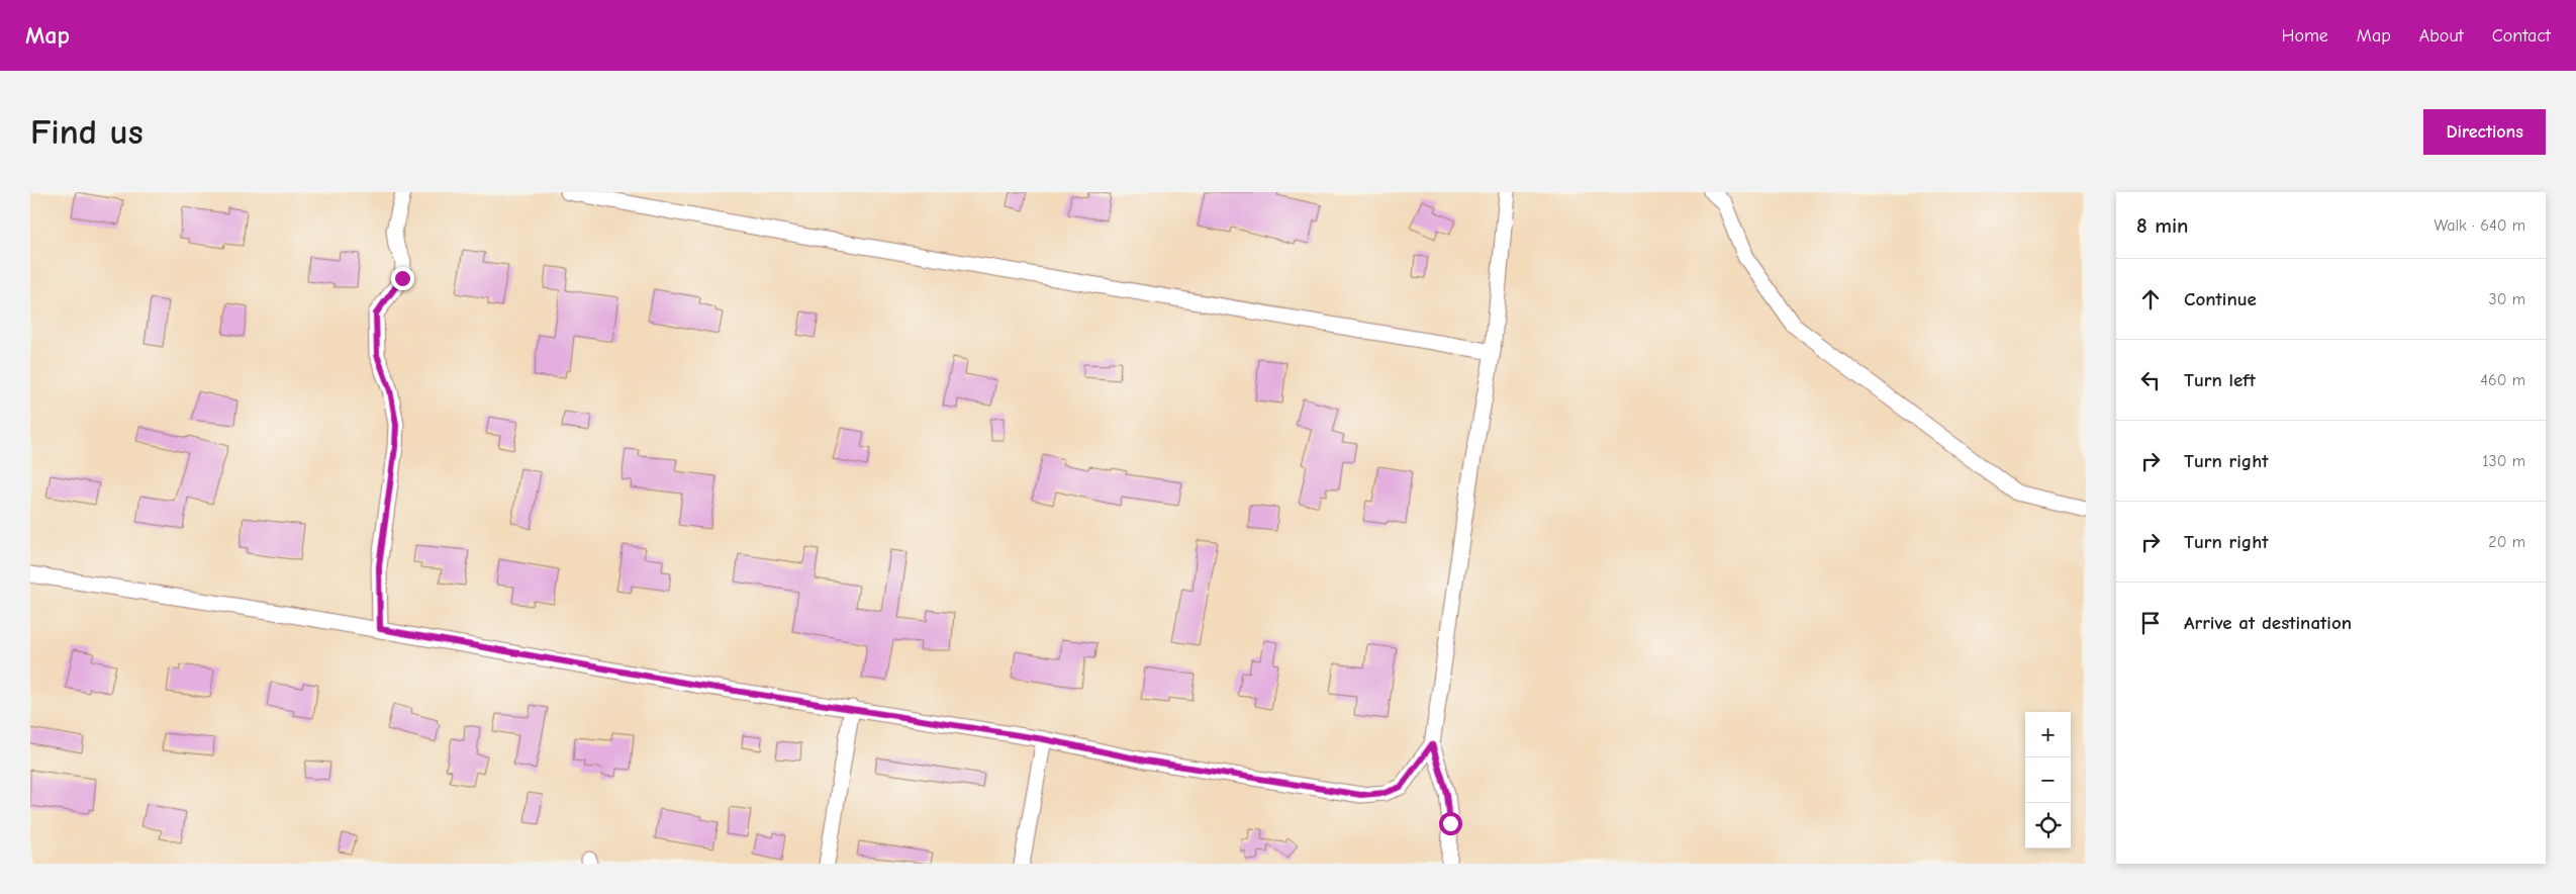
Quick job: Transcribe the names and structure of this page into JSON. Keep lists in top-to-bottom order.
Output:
{
  "page": {
    "header": "Map",
    "nav": [
      "Home",
      "Map",
      "About",
      "Contact"
    ],
    "buttons": "Directions",
    "title": "Find us",
    "heading": ["8 min", "Walk · 640 m"],
    "list": [
      ["Continue", "30 m"],
      ["Turn left", "460 m"],
      ["Turn right", "130 m"],
      ["Turn right", "20 m"],
      "Arrive at destination"
    ],
    "map_buttons": ["+", "−"]
  }
}
